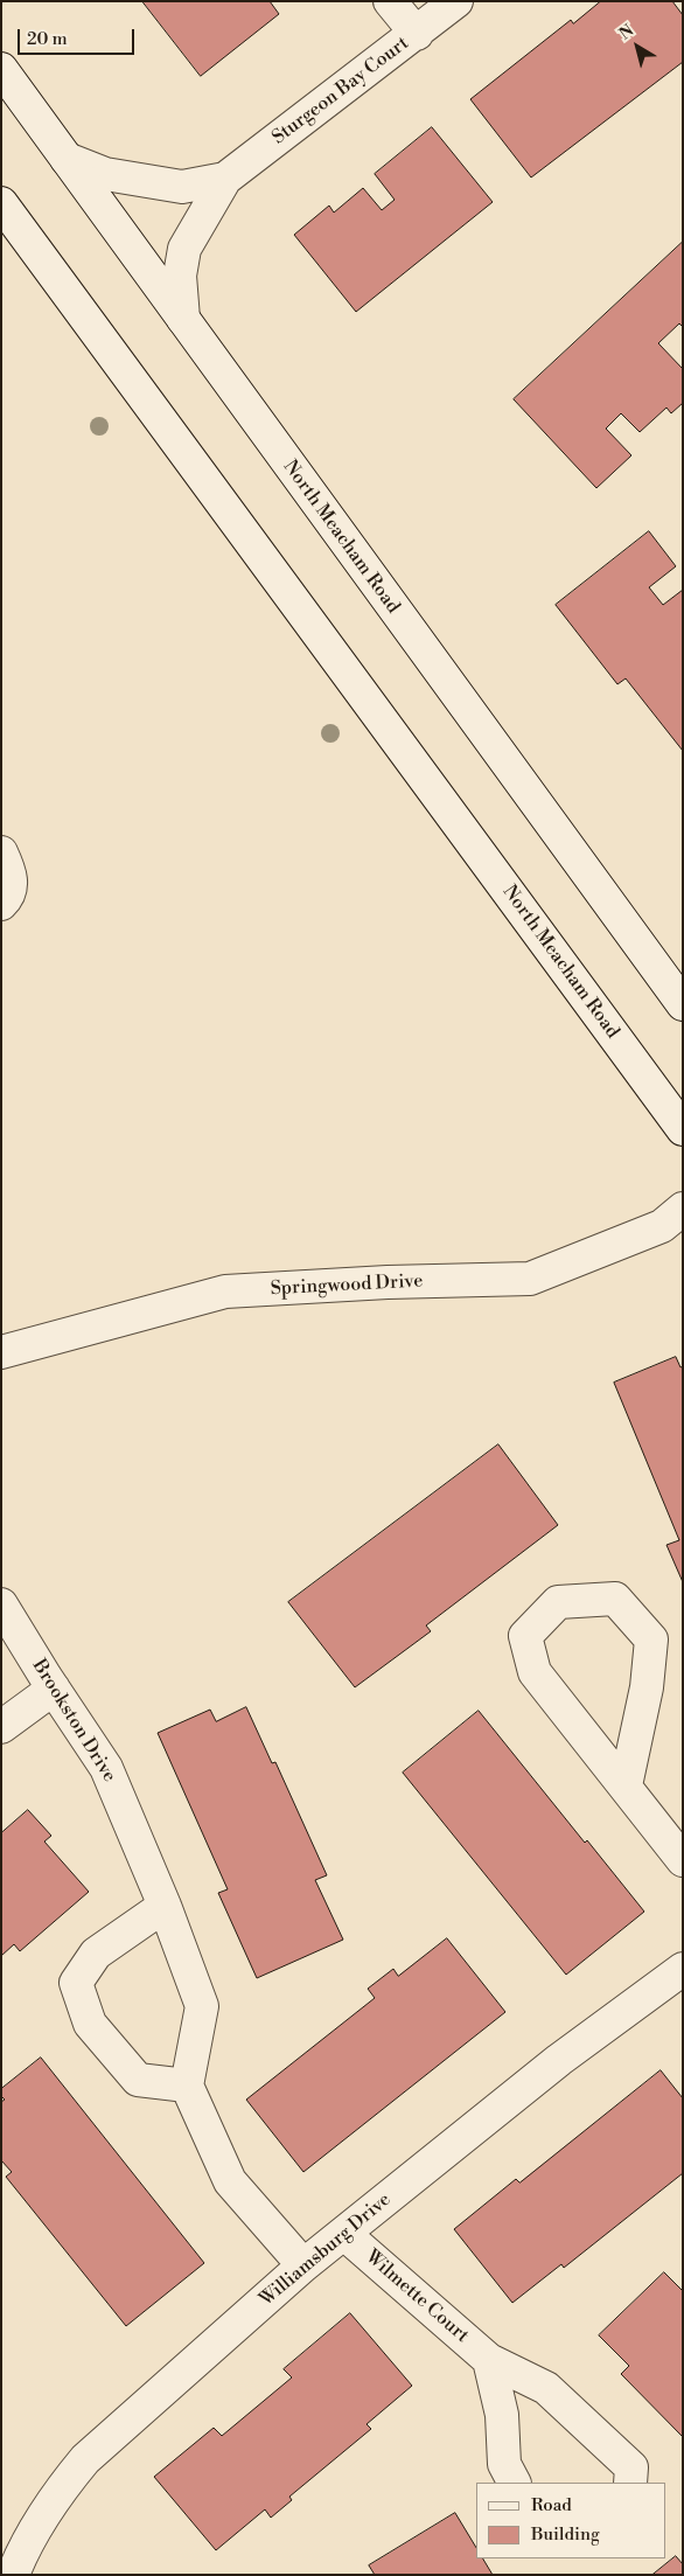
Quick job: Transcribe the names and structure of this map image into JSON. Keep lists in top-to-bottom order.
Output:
{
  "streets": {
    "street": [
      "Sturgeon Bay Court",
      "North Meacham Road",
      "Springwood Drive",
      "Brookston Drive",
      "Williamsburg Drive",
      "Wilmette Court"
    ]
  },
  "crossings": [
    ["Williamsburg Drive", "Wilmette Court"]
  ],
  "legend": ["Road", "Building"],
  "scale_bar": "20 m",
  "north": "top left"
}
